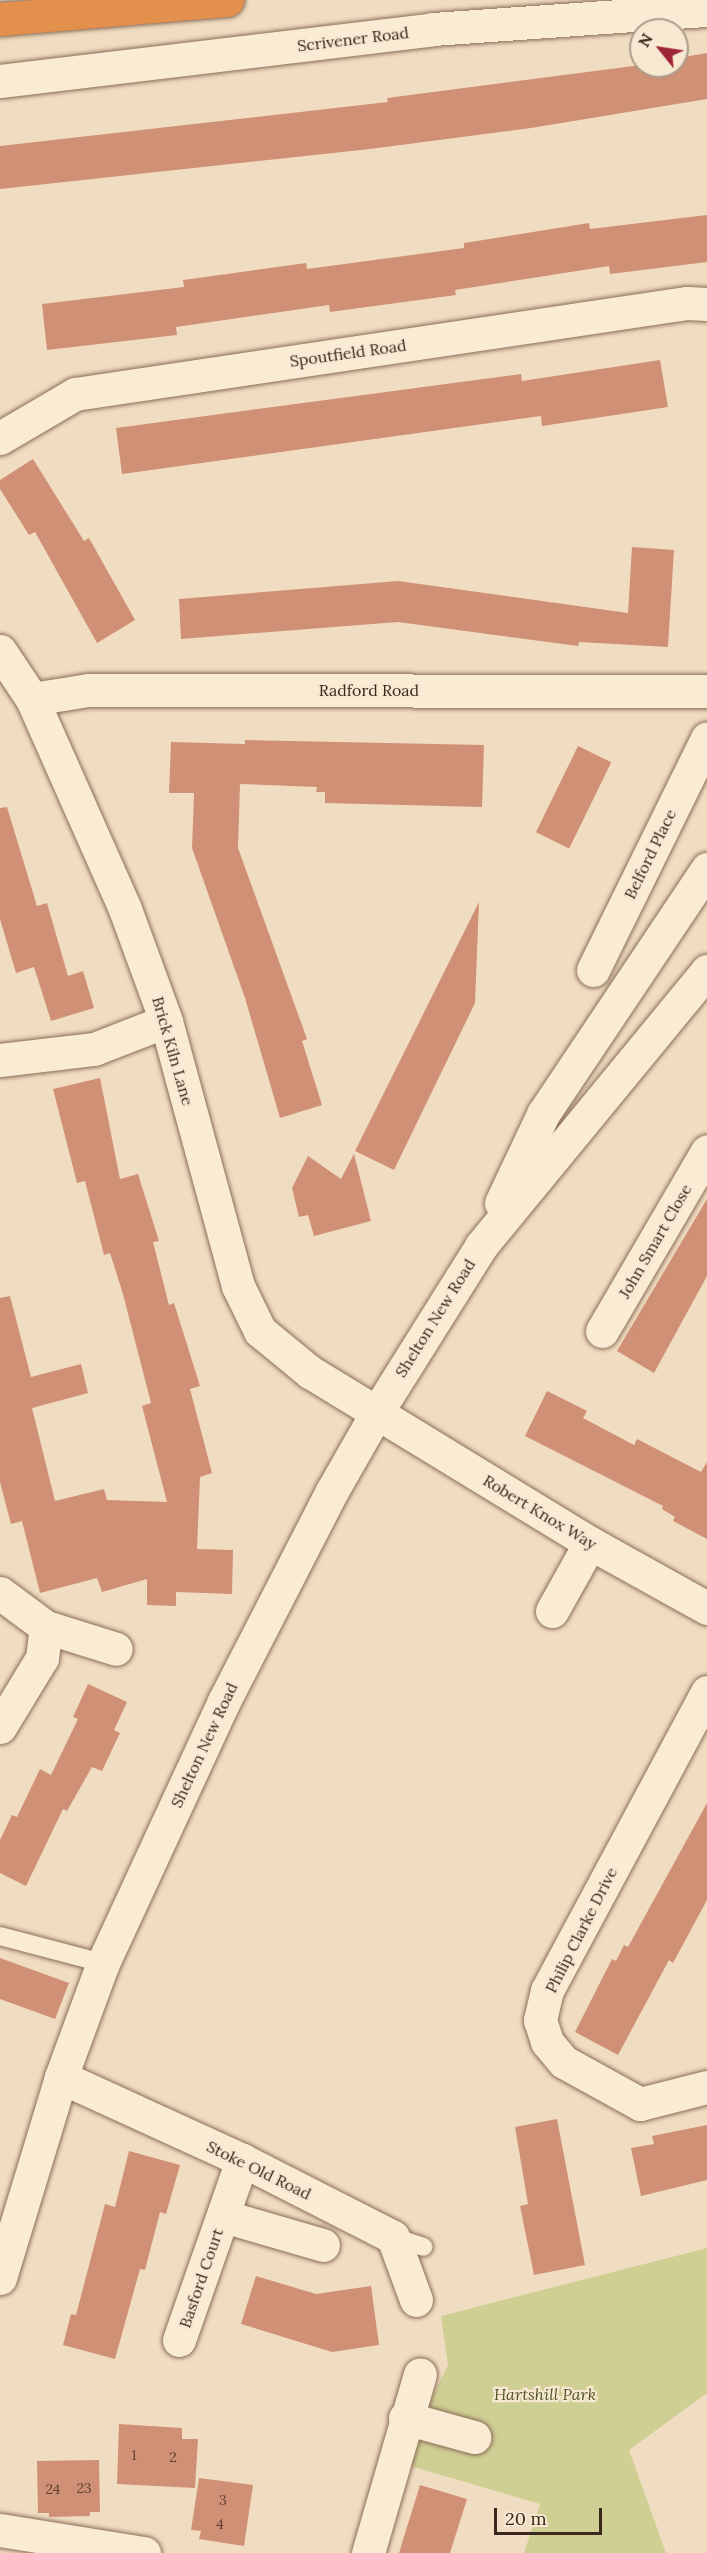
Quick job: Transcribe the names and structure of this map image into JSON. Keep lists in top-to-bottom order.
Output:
{
  "streets": {
    "street": [
      "Scrivener Road",
      "Spoutfield Road",
      "Radford Road",
      "Belford Place",
      "Brick Kiln Lane",
      "John Smart Close",
      "Shelton New Road",
      "Robert Knox Way",
      "Philip Clarke Drive",
      "Stoke Old Road",
      "Basford Court"
    ]
  },
  "crossings": [
    ["Radford Road", "Brick Kiln Lane"],
    ["Brick Kiln Lane", "Shelton New Road"],
    ["Brick Kiln Lane", "Robert Knox Way"],
    ["Shelton New Road", "Robert Knox Way"],
    ["Shelton New Road", "Stoke Old Road"],
    ["Stoke Old Road", "Basford Court"]
  ],
  "parks": ["Hartshill Park"],
  "house_numbers": [
    "1",
    "2",
    "23",
    "24",
    "3",
    "4"
  ],
  "scale_bar": "20 m",
  "north": "top left"
}
